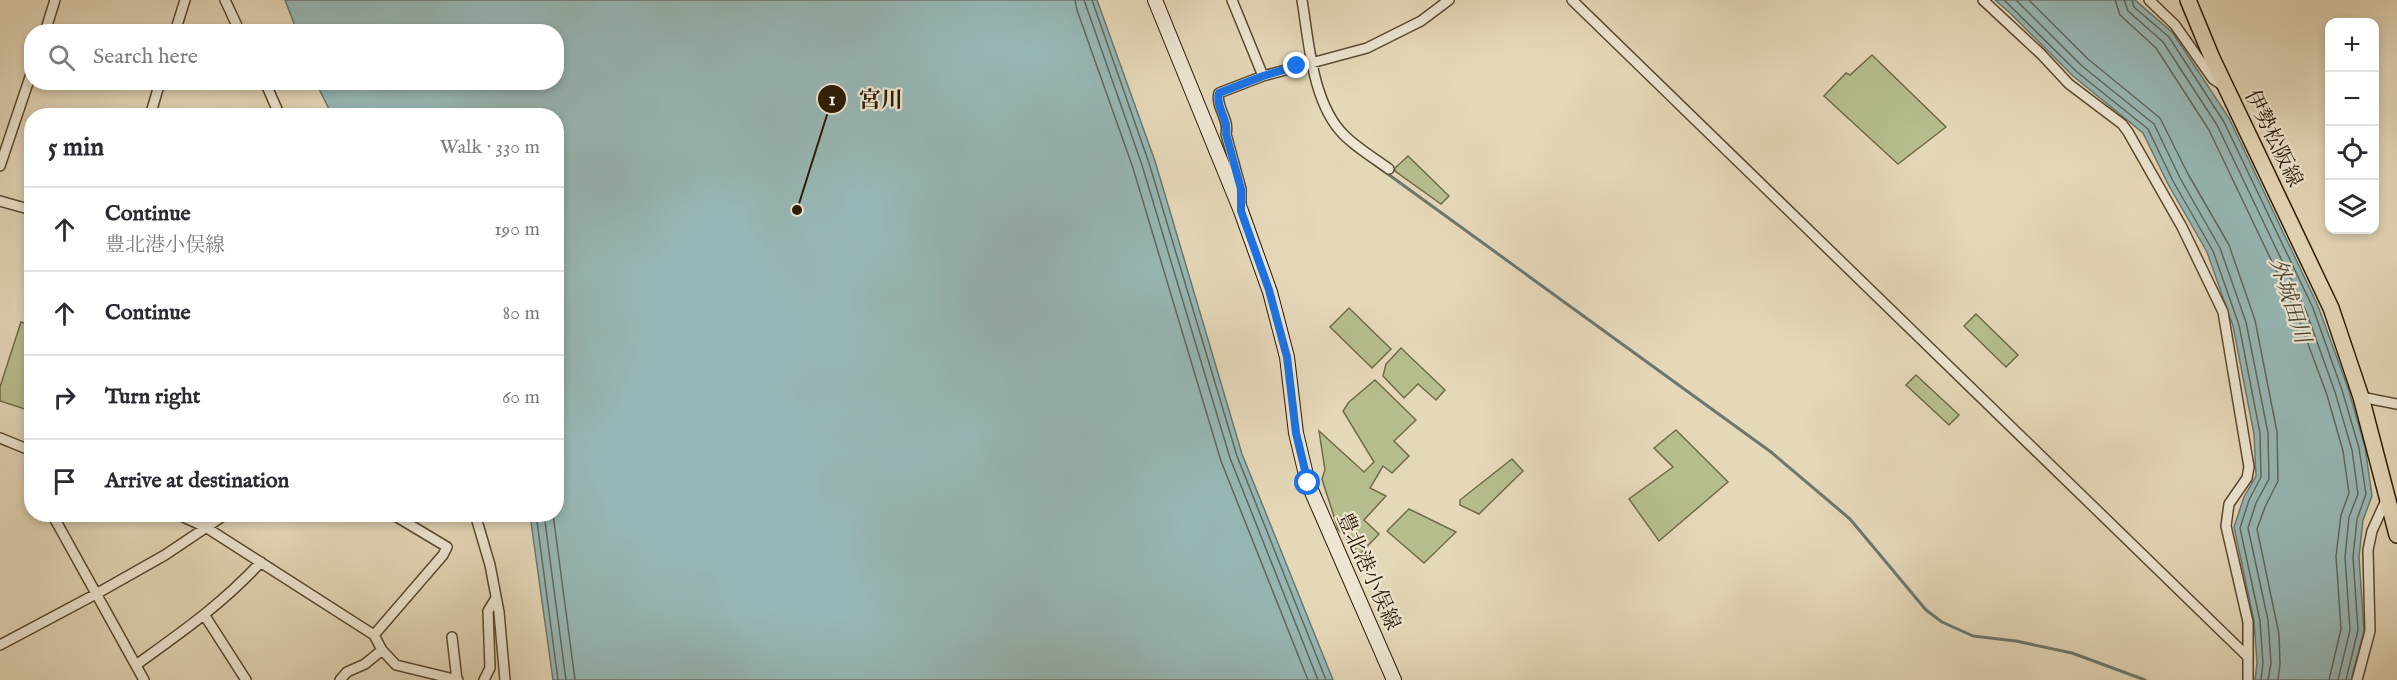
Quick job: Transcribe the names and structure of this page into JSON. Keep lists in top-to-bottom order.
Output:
{
  "streets": {
    "main road": ["伊勢松阪線", "豊北港小俣線"]
  },
  "water": ["外城田川"],
  "places": ["宮川"],
  "page": {
    "map_buttons": ["+", "−"],
    "search": "Search here",
    "heading": ["5 min", "Walk · 330 m"],
    "list": [
      ["Continue", "豊北港小俣線", "190 m"],
      ["Continue", "80 m"],
      ["Turn right", "60 m"],
      "Arrive at destination"
    ]
  }
}
